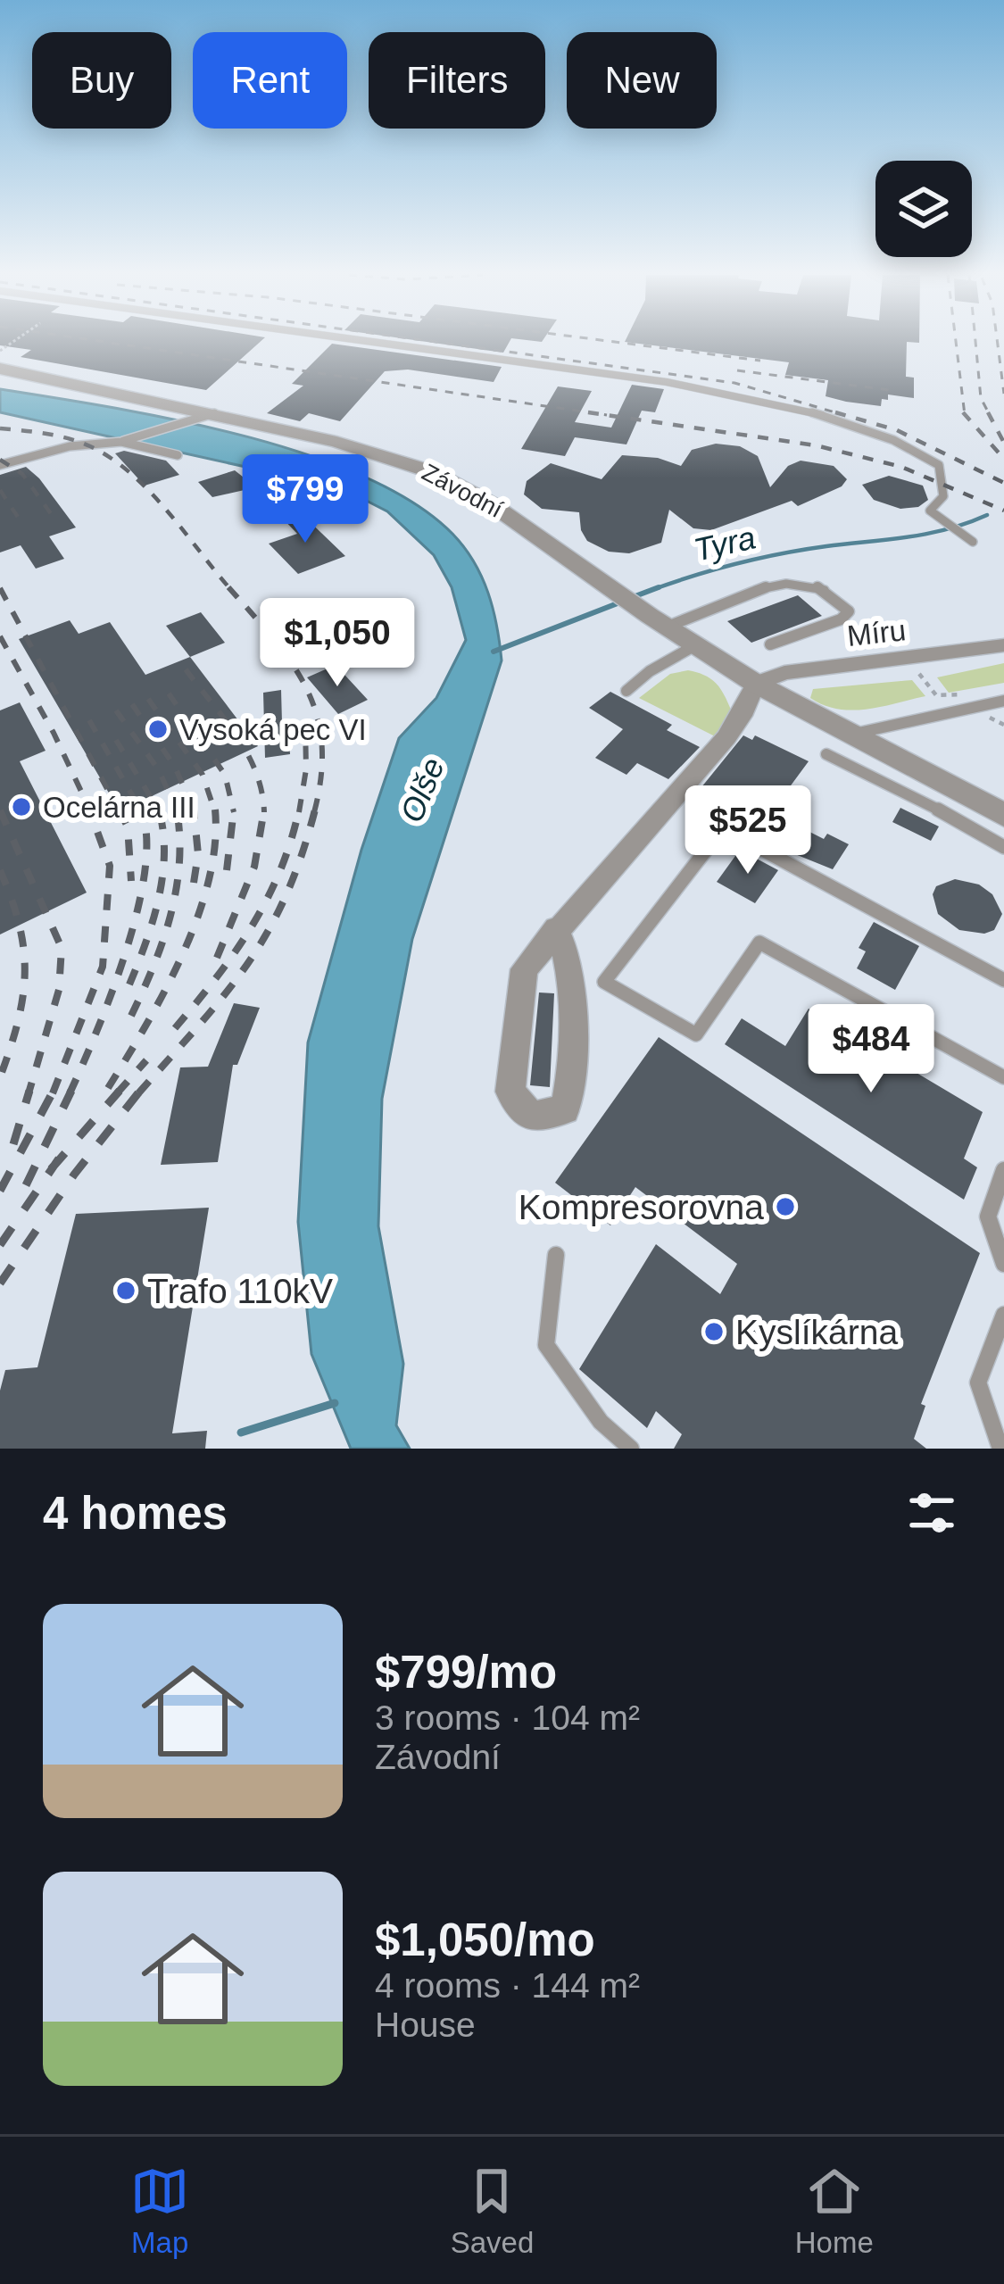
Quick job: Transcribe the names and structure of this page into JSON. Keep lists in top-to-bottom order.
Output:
{
  "streets": {
    "street": ["Závodní", "Míru"]
  },
  "crossings": [
    ["Závodní", "Míru"]
  ],
  "water": ["Tyra", "Olše"],
  "places": [
    "Vysoká pec VI",
    "Ocelárna III",
    "Kompresorovna",
    "Trafo 110kV",
    "Kyslíkárna"
  ],
  "page": {
    "chip": [
      "Buy",
      "Rent",
      "Filters",
      "New"
    ],
    "price": [
      "$799",
      "$1,050",
      "$525",
      "$484"
    ],
    "heading": "4 homes",
    "list": [
      {
        "name": "$799/mo",
        "note": "3 rooms · 104 m² · Závodní"
      },
      {
        "name": "$1,050/mo",
        "note": "4 rooms · 144 m² · House"
      }
    ],
    "tabs": ["Map", "Saved", "Home"]
  }
}
